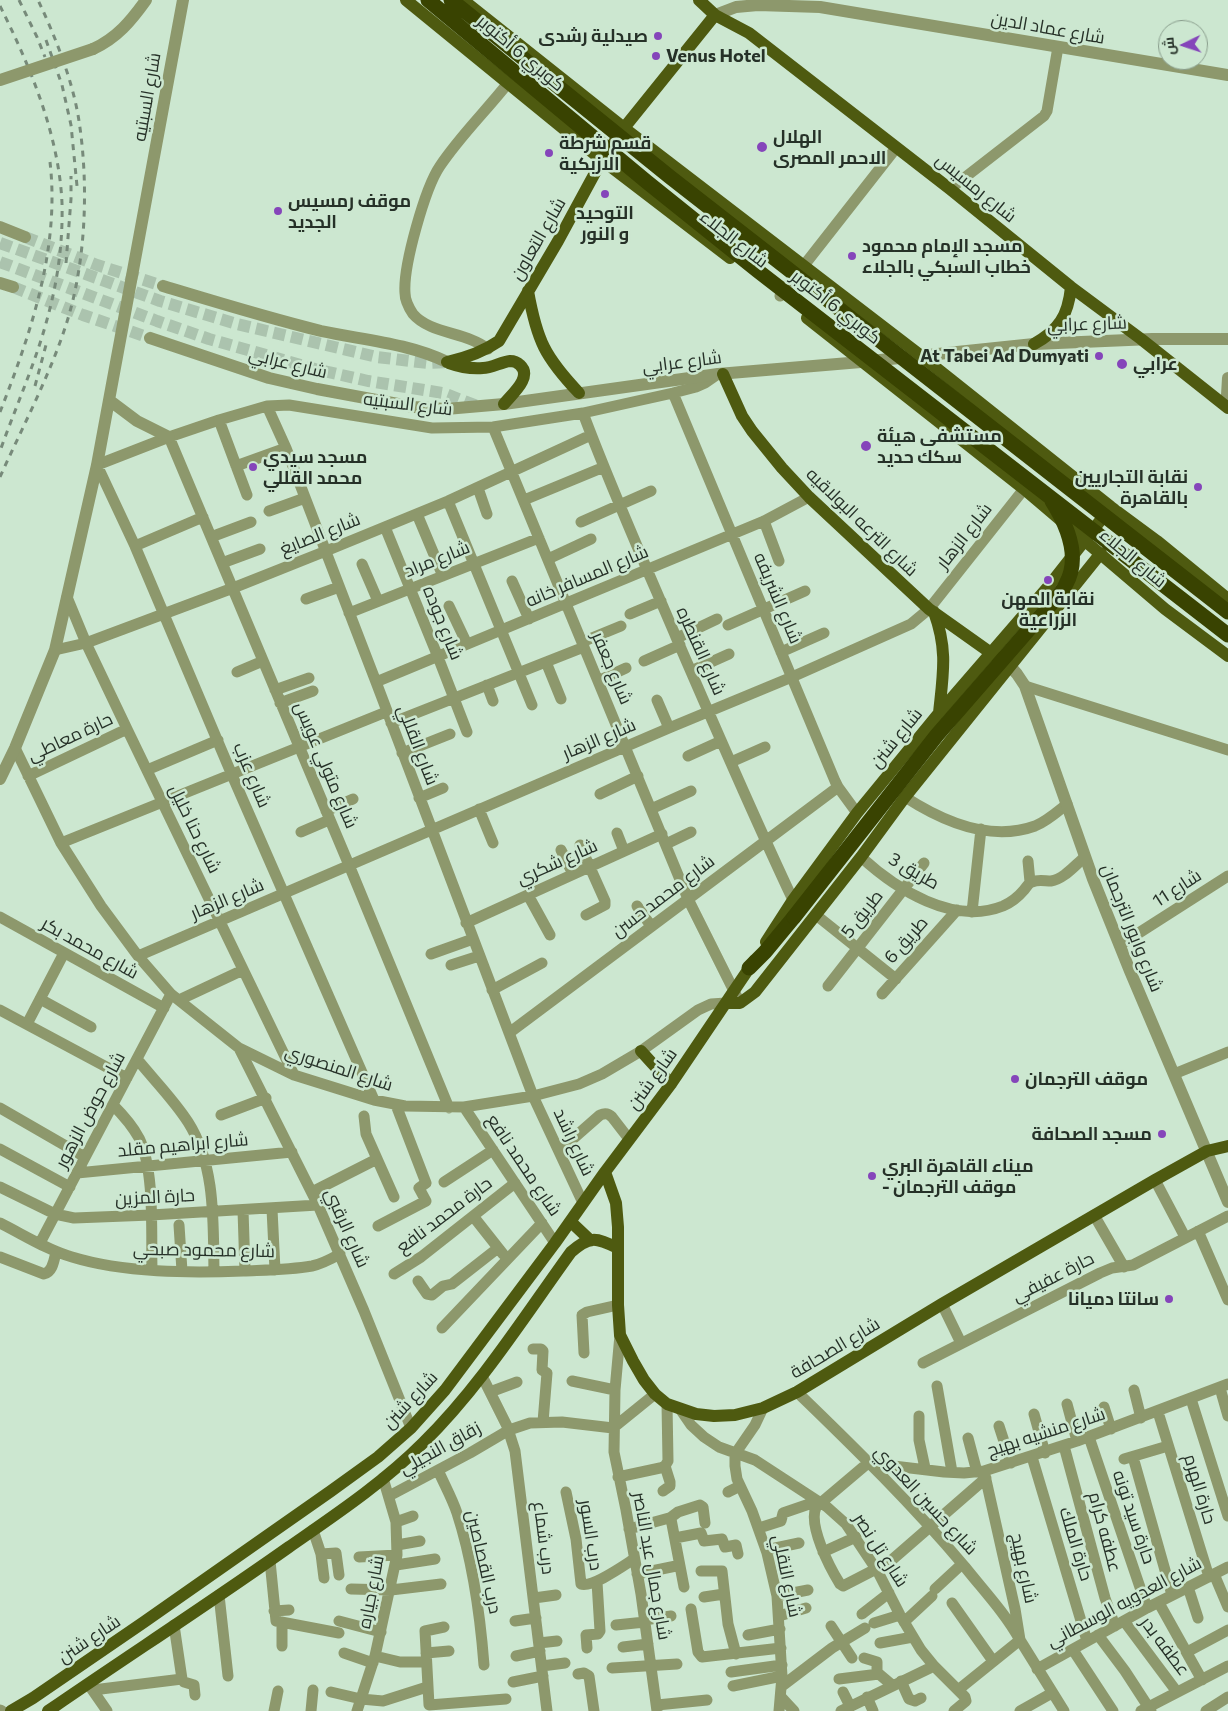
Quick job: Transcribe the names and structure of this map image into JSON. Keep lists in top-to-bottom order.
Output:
{
  "streets": {
    "highway": ["كوبري 6 أكتوبر"],
    "main road": [
      "شارع رمسيس",
      "شارع التعاون",
      "شارع الجلاء",
      "شارع الترعه البولاقيه",
      "شارع شنن",
      "شارع الصحافة"
    ],
    "street": [
      "شارع عماد الدين",
      "شارع السبتيه",
      "شارع عرابي",
      "شارع الصايغ",
      "شارع الزهار",
      "شارع مراد",
      "شارع المسافر خانه",
      "شارع الشريفه",
      "شارع جوده",
      "شارع القنطره",
      "شارع جعفر",
      "حارة معاطي",
      "شارع القللي",
      "شارع متولي عويس",
      "شارع عزب",
      "شارع حنا خليل",
      "شارع شكري",
      "طريق 3",
      "شارع 11",
      "شارع محمد حسن",
      "طريق 5",
      "شارع وابور الترجمان",
      "طريق 6",
      "شارع محمد بكر",
      "شارع المنصوري",
      "شارع حوض الزهور",
      "شارع راشد",
      "شارع ابراهيم مقلد",
      "شارع محمد نافع",
      "حارة المزين",
      "حارة محمد نافع",
      "شارع الرقبي",
      "شارع محمود صبحي",
      "حارة عفيفي",
      "شارع منشيه بهيج",
      "زقاق النجيلي",
      "حارة الهرم",
      "شارع حسين العدوي",
      "حارة سيد تونه",
      "عطفه كرام",
      "درب السور",
      "درب شماع",
      "حارة الملك",
      "شارع تل نصر",
      "درب القصاصين",
      "شارع جمال عبد الناصر",
      "شارع بهيج",
      "شارع النقلي",
      "شارع جياره",
      "شارع العدويه الوسطاني",
      "عطفه بدر"
    ]
  },
  "crossings": [
    ["شارع عماد الدين", "شارع رمسيس"],
    ["شارع عماد الدين", "شارع التعاون"],
    ["شارع السبتيه", "شارع عرابي"],
    ["شارع السبتيه", "شارع الترعه البولاقيه"],
    ["شارع السبتيه", "شارع الصايغ"],
    ["شارع السبتيه", "شارع الشريفه"],
    ["شارع السبتيه", "شارع القنطره"],
    ["شارع السبتيه", "شارع جعفر"],
    ["شارع السبتيه", "شارع القللي"],
    ["شارع السبتيه", "شارع متولي عويس"],
    ["شارع السبتيه", "شارع عزب"],
    ["شارع السبتيه", "شارع حنا خليل"],
    ["شارع السبتيه", "شارع المنصوري"],
    ["شارع رمسيس", "شارع التعاون"],
    ["شارع رمسيس", "شارع عرابي"],
    ["شارع التعاون", "شارع الجلاء"],
    ["شارع الجلاء", "شارع عرابي"],
    ["شارع الجلاء", "شارع الزهار"],
    ["شارع الجلاء", "شارع شنن"],
    ["شارع عرابي", "شارع الترعه البولاقيه"],
    ["شارع الترعه البولاقيه", "شارع الزهار"],
    ["شارع الترعه البولاقيه", "شارع المسافر خانه"],
    ["شارع الترعه البولاقيه", "شارع شنن"],
    ["شارع الترعه البولاقيه", "شارع وابور الترجمان"],
    ["شارع الصايغ", "شارع جوده"],
    ["شارع الصايغ", "شارع القنطره"],
    ["شارع الصايغ", "شارع جعفر"],
    ["شارع الصايغ", "شارع القللي"],
    ["شارع الصايغ", "شارع متولي عويس"],
    ["شارع الصايغ", "شارع عزب"],
    ["شارع الصايغ", "شارع حنا خليل"],
    ["شارع الزهار", "شارع الشريفه"],
    ["شارع الزهار", "شارع القنطره"],
    ["شارع الزهار", "شارع جعفر"],
    ["شارع الزهار", "شارع القللي"],
    ["شارع الزهار", "شارع متولي عويس"],
    ["شارع الزهار", "شارع عزب"],
    ["شارع الزهار", "شارع حنا خليل"],
    ["شارع الزهار", "شارع المنصوري"],
    ["شارع مراد", "شارع جوده"],
    ["شارع مراد", "شارع جعفر"],
    ["شارع مراد", "شارع القللي"],
    ["شارع المسافر خانه", "شارع الشريفه"],
    ["شارع المسافر خانه", "شارع جوده"],
    ["شارع المسافر خانه", "شارع القنطره"],
    ["شارع المسافر خانه", "شارع جعفر"],
    ["شارع المسافر خانه", "شارع القللي"],
    ["شارع الشريفه", "شارع شنن"],
    ["شارع الشريفه", "شارع محمد حسن"],
    ["شارع القنطره", "شارع شنن"],
    ["شارع القنطره", "شارع محمد حسن"],
    ["شارع جعفر", "شارع شنن"],
    ["شارع جعفر", "شارع شكري"],
    ["شارع جعفر", "شارع محمد حسن"],
    ["حارة معاطي", "شارع حنا خليل"],
    ["حارة معاطي", "شارع المنصوري"],
    ["شارع شنن", "طريق 3"],
    ["شارع شنن", "شارع وابور الترجمان"],
    ["شارع شنن", "شارع المنصوري"],
    ["شارع شنن", "شارع راشد"],
    ["شارع شنن", "شارع محمد نافع"],
    ["شارع شنن", "شارع الرقبي"],
    ["شارع شنن", "شارع الصحافة"],
    ["شارع شنن", "درب شماع"],
    ["شارع شنن", "شارع جياره"],
    ["شارع القللي", "شارع شكري"],
    ["شارع القللي", "شارع محمد حسن"],
    ["شارع القللي", "شارع المنصوري"],
    ["شارع القللي", "شارع راشد"],
    ["شارع متولي عويس", "شارع المنصوري"],
    ["شارع عزب", "شارع المنصوري"],
    ["شارع حنا خليل", "شارع المنصوري"],
    ["طريق 3", "طريق 5"],
    ["طريق 3", "طريق 6"],
    ["شارع 11", "شارع وابور الترجمان"],
    ["شارع وابور الترجمان", "شارع الصحافة"],
    ["شارع محمد بكر", "شارع حوض الزهور"],
    ["شارع المنصوري", "شارع حوض الزهور"],
    ["شارع المنصوري", "شارع راشد"],
    ["شارع المنصوري", "شارع محمد نافع"],
    ["شارع المنصوري", "شارع الرقبي"],
    ["شارع حوض الزهور", "شارع ابراهيم مقلد"],
    ["شارع حوض الزهور", "حارة المزين"],
    ["شارع حوض الزهور", "شارع محمود صبحي"],
    ["شارع ابراهيم مقلد", "شارع الرقبي"],
    ["شارع محمد نافع", "حارة محمد نافع"],
    ["حارة المزين", "شارع الرقبي"],
    ["شارع الرقبي", "شارع محمود صبحي"],
    ["شارع الصحافة", "شارع حسين العدوي"],
    ["شارع الصحافة", "شارع جمال عبد الناصر"],
    ["شارع منشيه بهيج", "حارة الهرم"],
    ["شارع منشيه بهيج", "شارع حسين العدوي"],
    ["شارع منشيه بهيج", "حارة سيد تونه"],
    ["شارع منشيه بهيج", "عطفه كرام"],
    ["شارع منشيه بهيج", "حارة الملك"],
    ["شارع منشيه بهيج", "شارع بهيج"],
    ["زقاق النجيلي", "درب شماع"],
    ["زقاق النجيلي", "درب القصاصين"],
    ["زقاق النجيلي", "شارع جمال عبد الناصر"],
    ["زقاق النجيلي", "شارع جياره"],
    ["حارة الهرم", "شارع العدويه الوسطاني"],
    ["شارع حسين العدوي", "شارع بهيج"],
    ["حارة سيد تونه", "شارع العدويه الوسطاني"],
    ["عطفه كرام", "شارع العدويه الوسطاني"],
    ["عطفه كرام", "عطفه بدر"],
    ["درب السور", "شارع جمال عبد الناصر"],
    ["حارة الملك", "شارع العدويه الوسطاني"],
    ["شارع تل نصر", "شارع النقلي"],
    ["شارع بهيج", "شارع العدويه الوسطاني"],
    ["شارع العدويه الوسطاني", "عطفه بدر"]
  ],
  "places": [
    "صيدلية رشدى",
    "Venus Hotel",
    "الهلال الاحمر المصرى",
    "قسم شرطة الازبكية",
    "التوحيد و النور",
    "موقف رمسيس الجديد",
    "مسجد الإمام محمود خطاب السبكي بالجلاء",
    "At Tabei Ad Dumyati",
    "عرابي",
    "مستشفى هيئة سكك حديد",
    "مسجد سيدي محمد القللي",
    "نقابة التجاريين بالقاهرة",
    "نقابة المهن الزراعية",
    "موقف الترجمان",
    "مسجد الصحافة",
    "ميناء القاهرة البري - موقف الترجمان",
    "سانتا دميانا"
  ],
  "north": "left"
}
